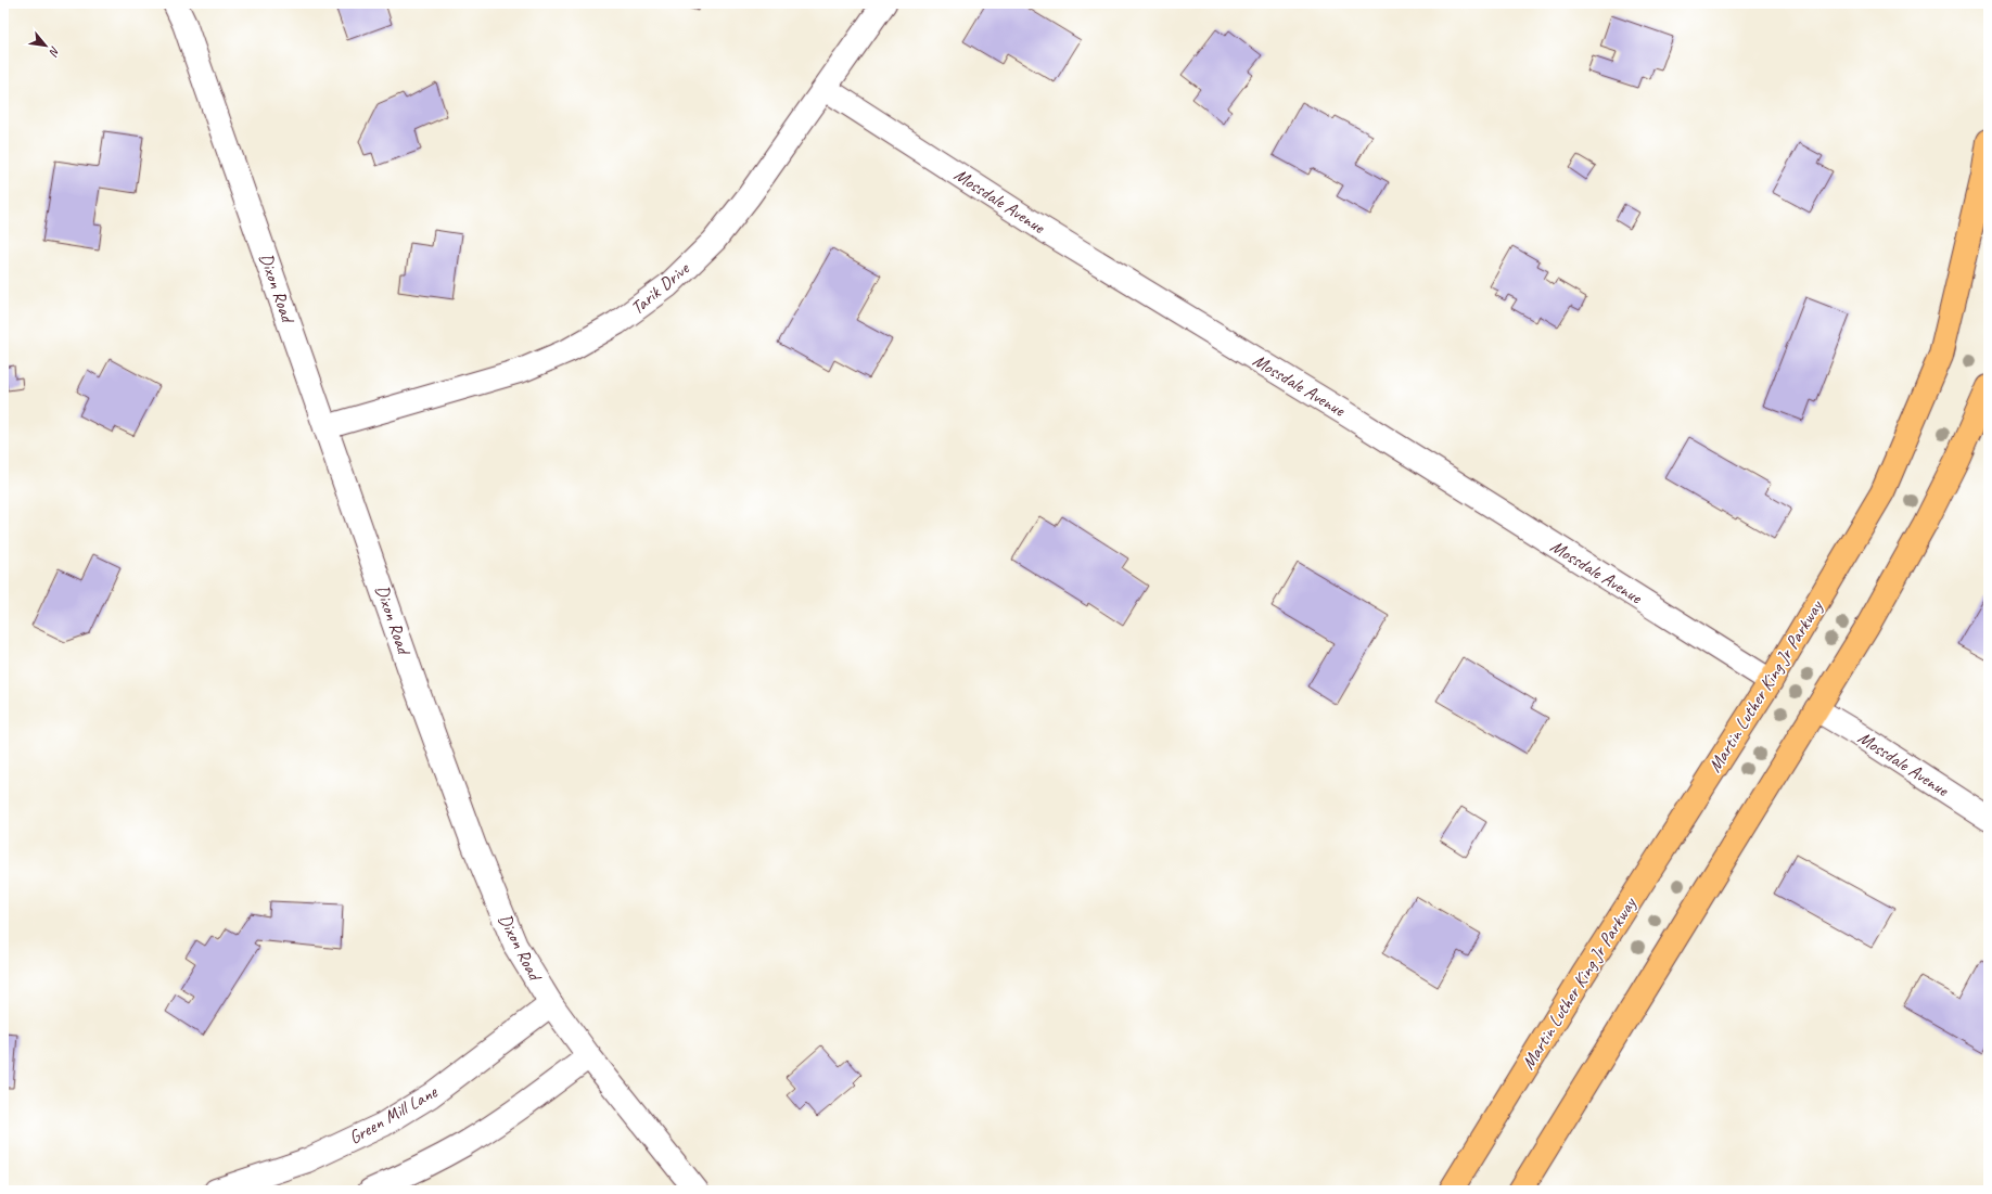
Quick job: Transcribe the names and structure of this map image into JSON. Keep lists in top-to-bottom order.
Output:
{
  "streets": {
    "main road": ["Martin Luther King Jr Parkway"],
    "street": [
      "Mossdale Avenue",
      "Dixon Road",
      "Tarik Drive",
      "Green Mill Lane"
    ]
  },
  "crossings": [
    ["Mossdale Avenue", "Tarik Drive"],
    ["Mossdale Avenue", "Martin Luther King Jr Parkway"],
    ["Dixon Road", "Tarik Drive"],
    ["Dixon Road", "Green Mill Lane"]
  ],
  "north": "bottom right"
}
